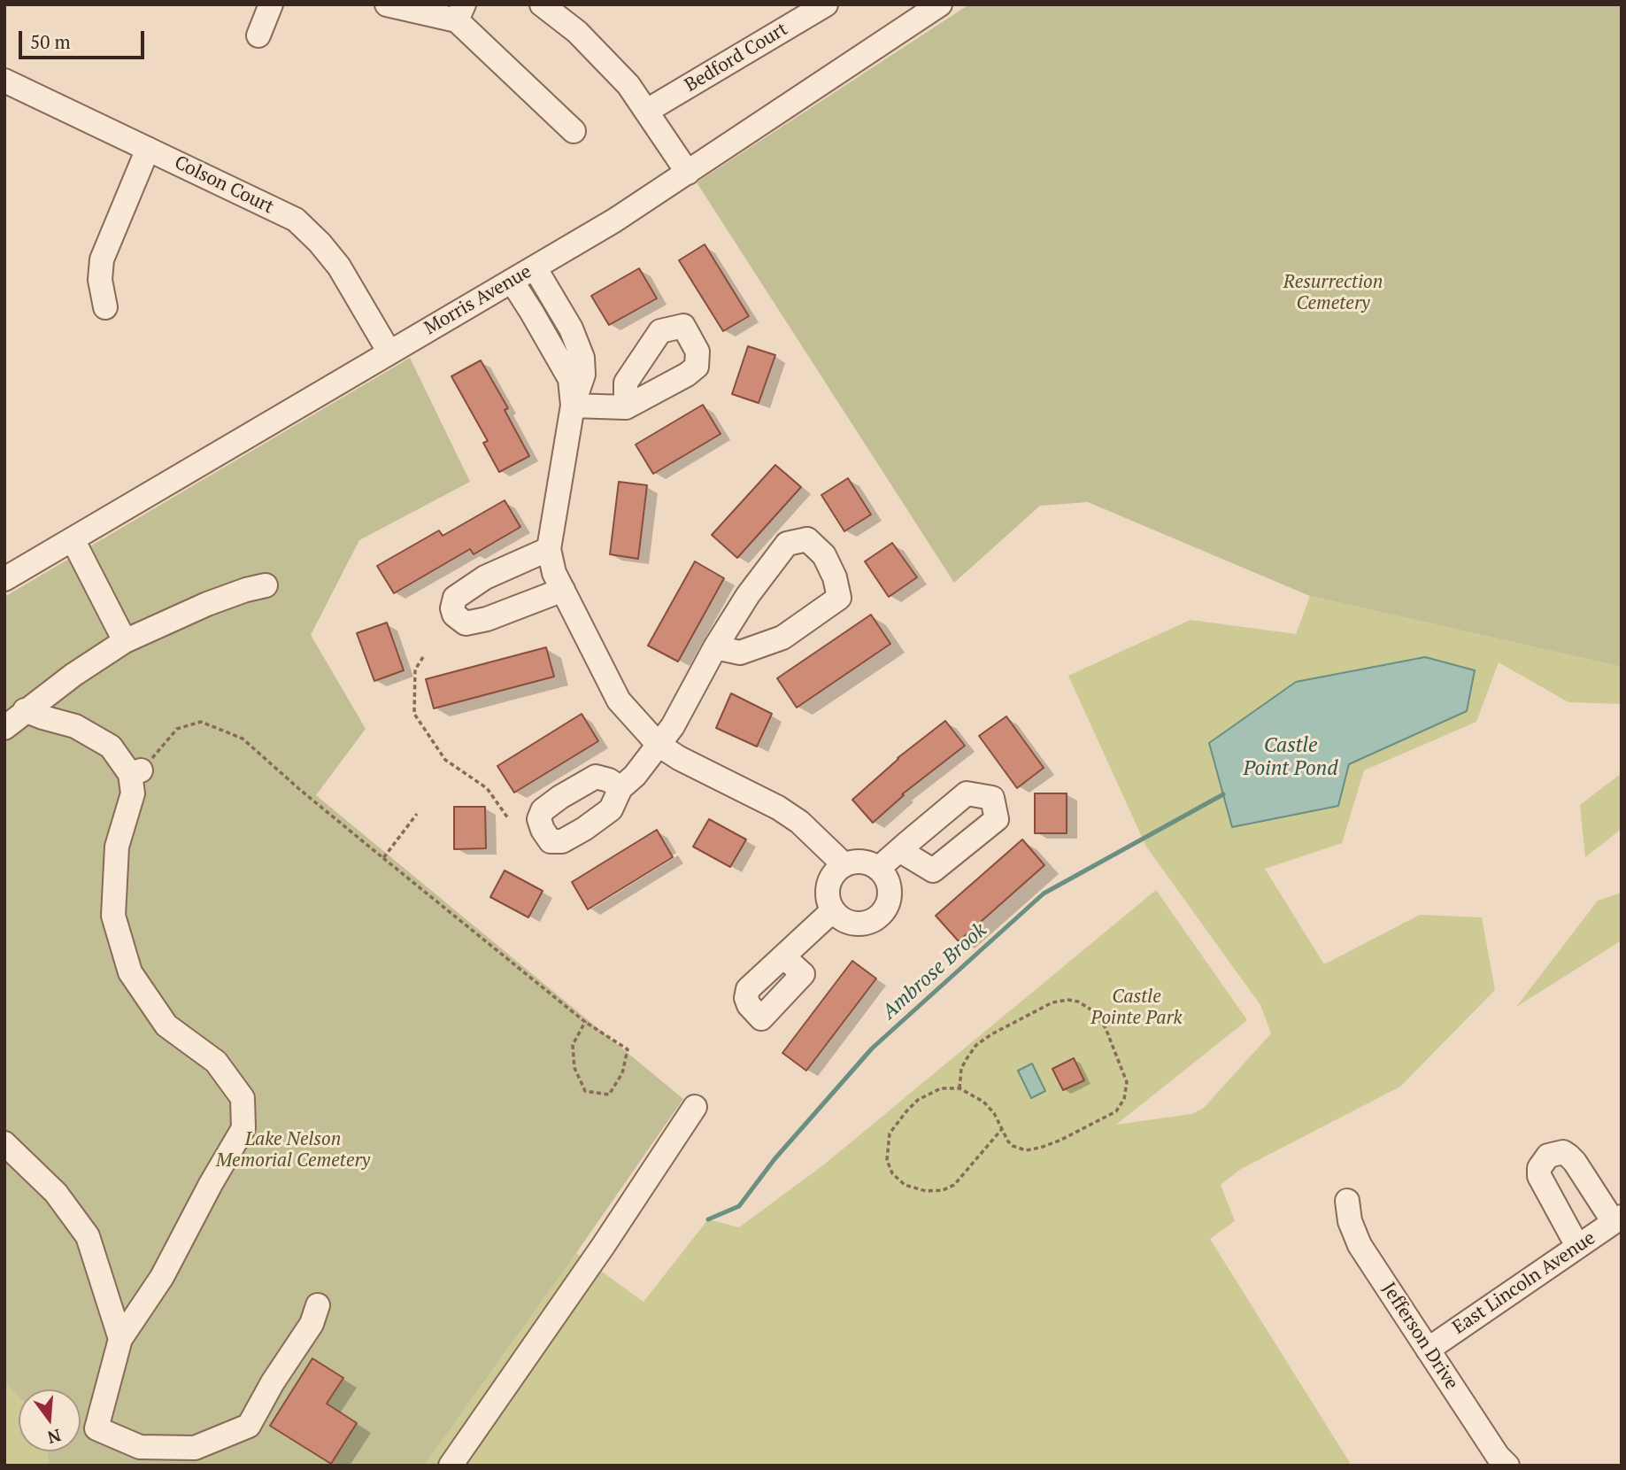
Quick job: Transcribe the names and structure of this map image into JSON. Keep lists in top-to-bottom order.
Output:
{
  "streets": {
    "street": [
      "Bedford Court",
      "Colson Court",
      "Morris Avenue",
      "East Lincoln Avenue",
      "Jefferson Drive"
    ]
  },
  "crossings": [
    ["Colson Court", "Morris Avenue"],
    ["East Lincoln Avenue", "Jefferson Drive"]
  ],
  "water": ["Castle Point Pond", "Ambrose Brook"],
  "parks": ["Resurrection Cemetery", "Castle Pointe Park", "Lake Nelson Memorial Cemetery"],
  "scale_bar": "50 m",
  "north": "bottom"
}
